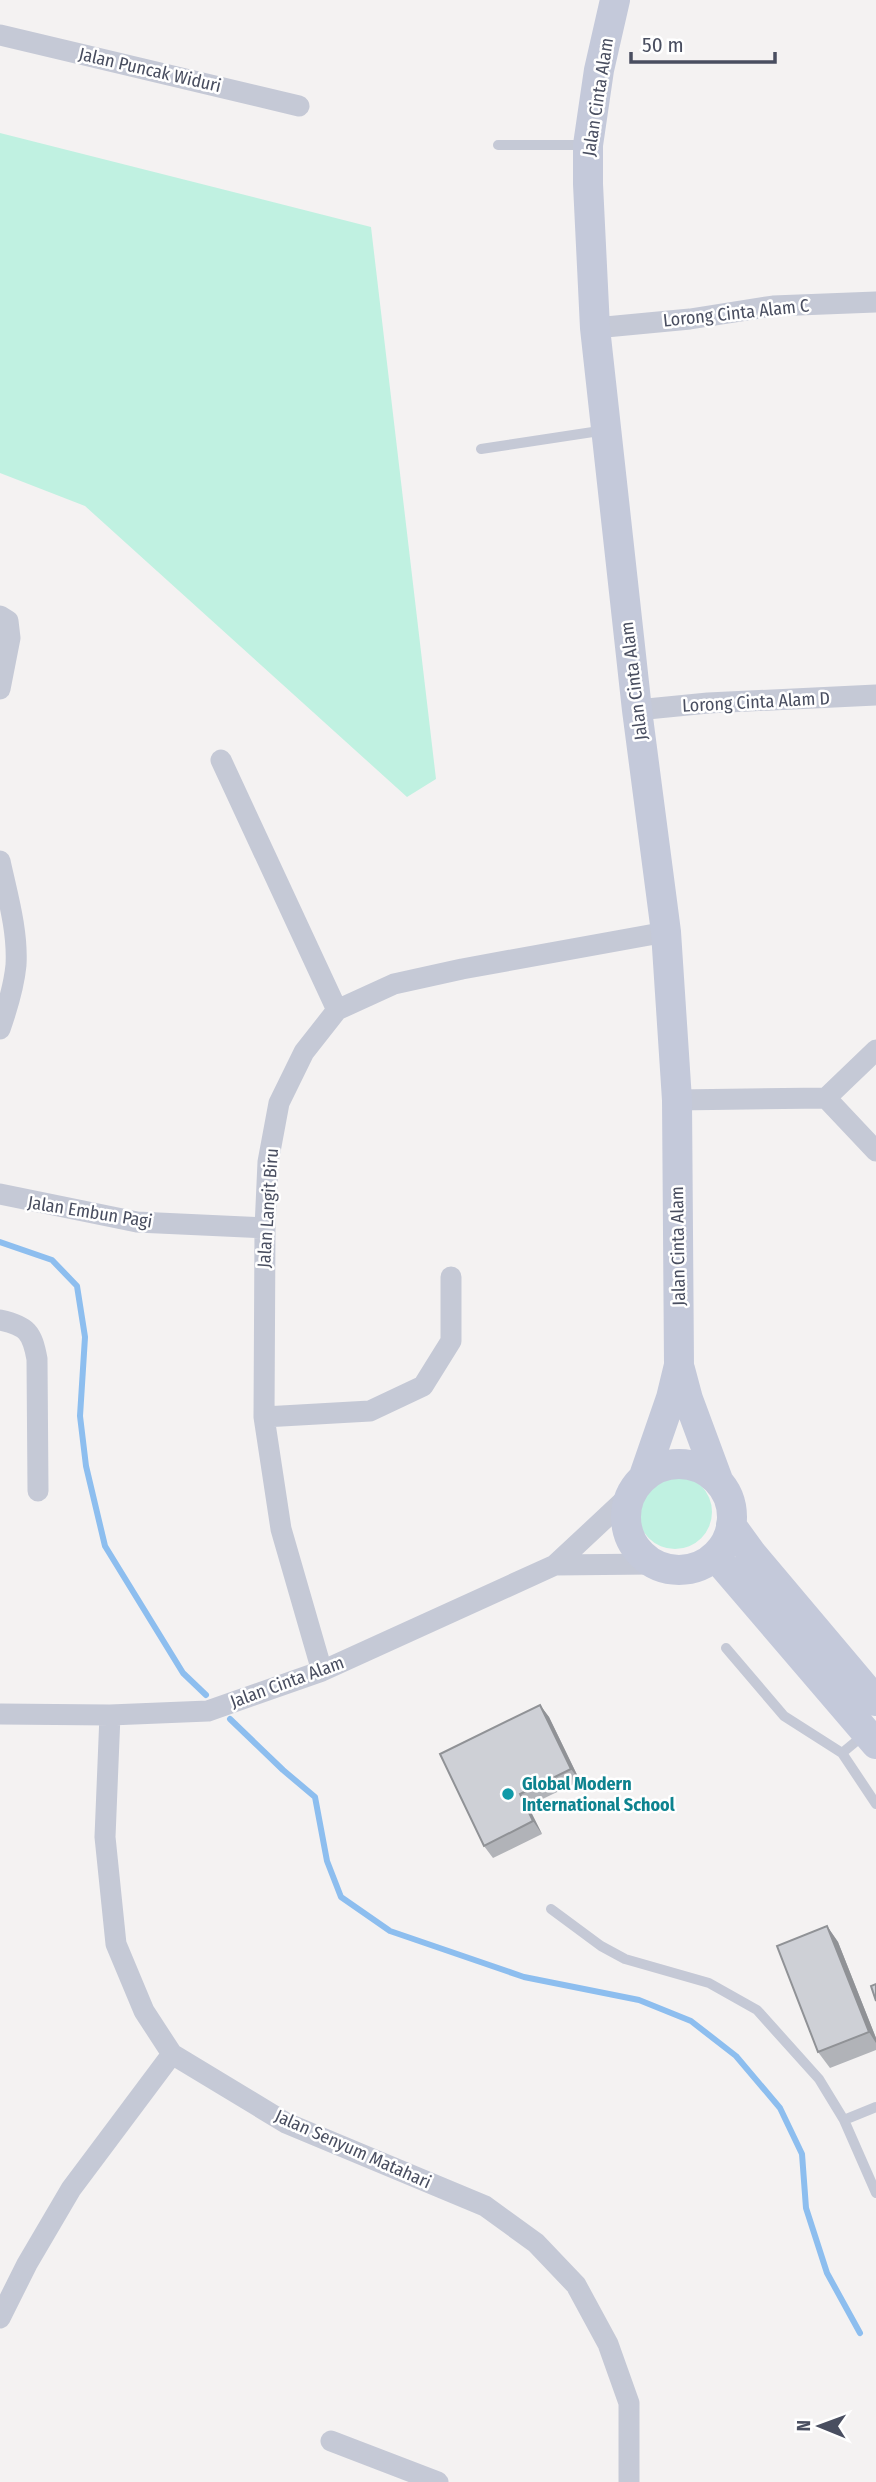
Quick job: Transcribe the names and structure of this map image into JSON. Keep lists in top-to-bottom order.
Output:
{
  "streets": {
    "street": [
      "Jalan Puncak Widuri",
      "Jalan Cinta Alam",
      "Lorong Cinta Alam C",
      "Lorong Cinta Alam D",
      "Jalan Langit Biru",
      "Jalan Embun Pagi",
      "Jalan Senyum Matahari"
    ]
  },
  "crossings": [
    ["Jalan Cinta Alam", "Lorong Cinta Alam C"],
    ["Jalan Cinta Alam", "Lorong Cinta Alam D"],
    ["Jalan Cinta Alam", "Jalan Langit Biru"],
    ["Jalan Cinta Alam", "Jalan Senyum Matahari"],
    ["Jalan Langit Biru", "Jalan Embun Pagi"]
  ],
  "places": ["Global Modern International School"],
  "scale_bar": "50 m",
  "north": "left"
}
